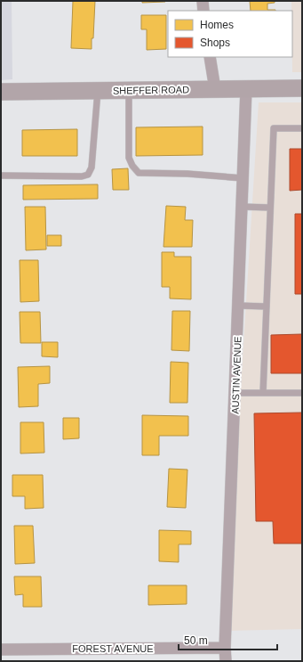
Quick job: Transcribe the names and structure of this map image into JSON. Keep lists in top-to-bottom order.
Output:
{
  "streets": {
    "street": ["SHEFFER ROAD", "AUSTIN AVENUE", "FOREST AVENUE"]
  },
  "crossings": [
    ["SHEFFER ROAD", "AUSTIN AVENUE"],
    ["AUSTIN AVENUE", "FOREST AVENUE"]
  ],
  "legend": ["Homes", "Shops"],
  "scale_bar": "50 m"
}
